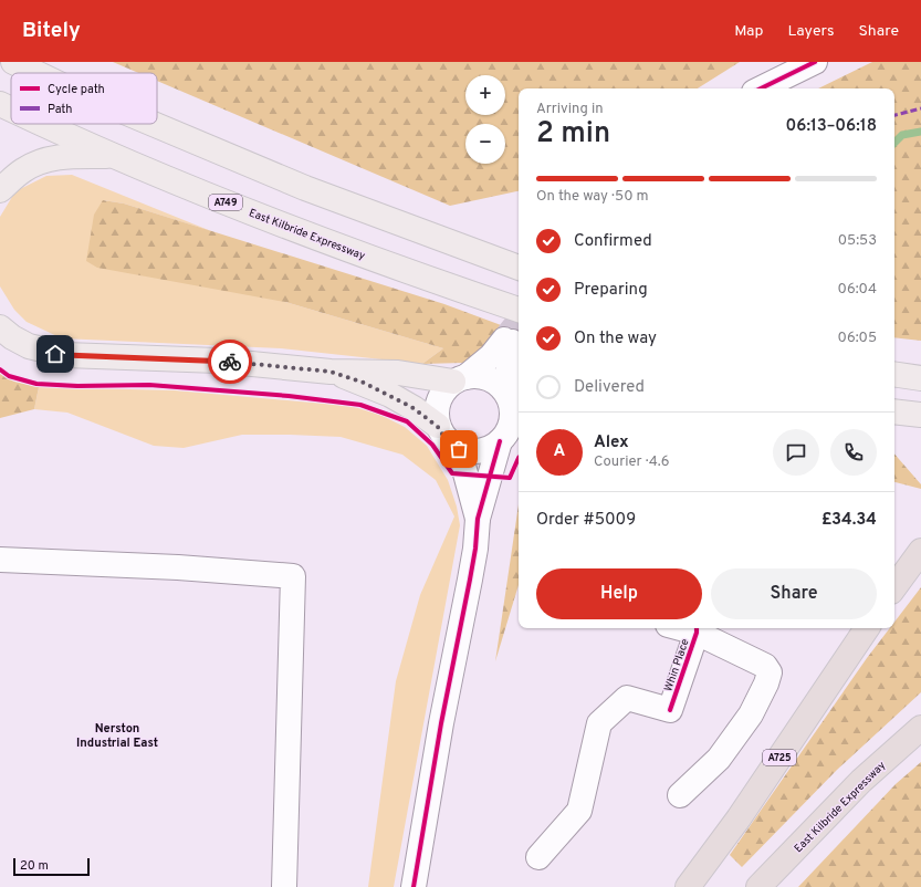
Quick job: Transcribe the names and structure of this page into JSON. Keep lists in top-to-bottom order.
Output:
{
  "streets": {
    "highway": ["East Kilbride Expressway", "A725"],
    "main road": ["A749"],
    "street": ["Whin Place"]
  },
  "districts": ["Nerston Industrial East"],
  "legend": ["Cycle path", "Path"],
  "scale_bar": "20 m",
  "page": {
    "header": "Bitely",
    "nav": ["Map", "Layers", "Share"],
    "map_buttons": ["+", "−"],
    "heading": ["2 min", "Arriving in", "06:13–06:18"],
    "panel": [
      "Alex",
      "Courier · 4.6",
      "Order #5009",
      "£34.34"
    ],
    "bar": "On the way · 50 m",
    "list": [
      ["Confirmed", "05:53"],
      ["Preparing", "06:04"],
      ["On the way", "06:05"],
      "Delivered"
    ],
    "round": "A",
    "buttons": ["Help", "Share"],
    "scale": "20 m"
  }
}
